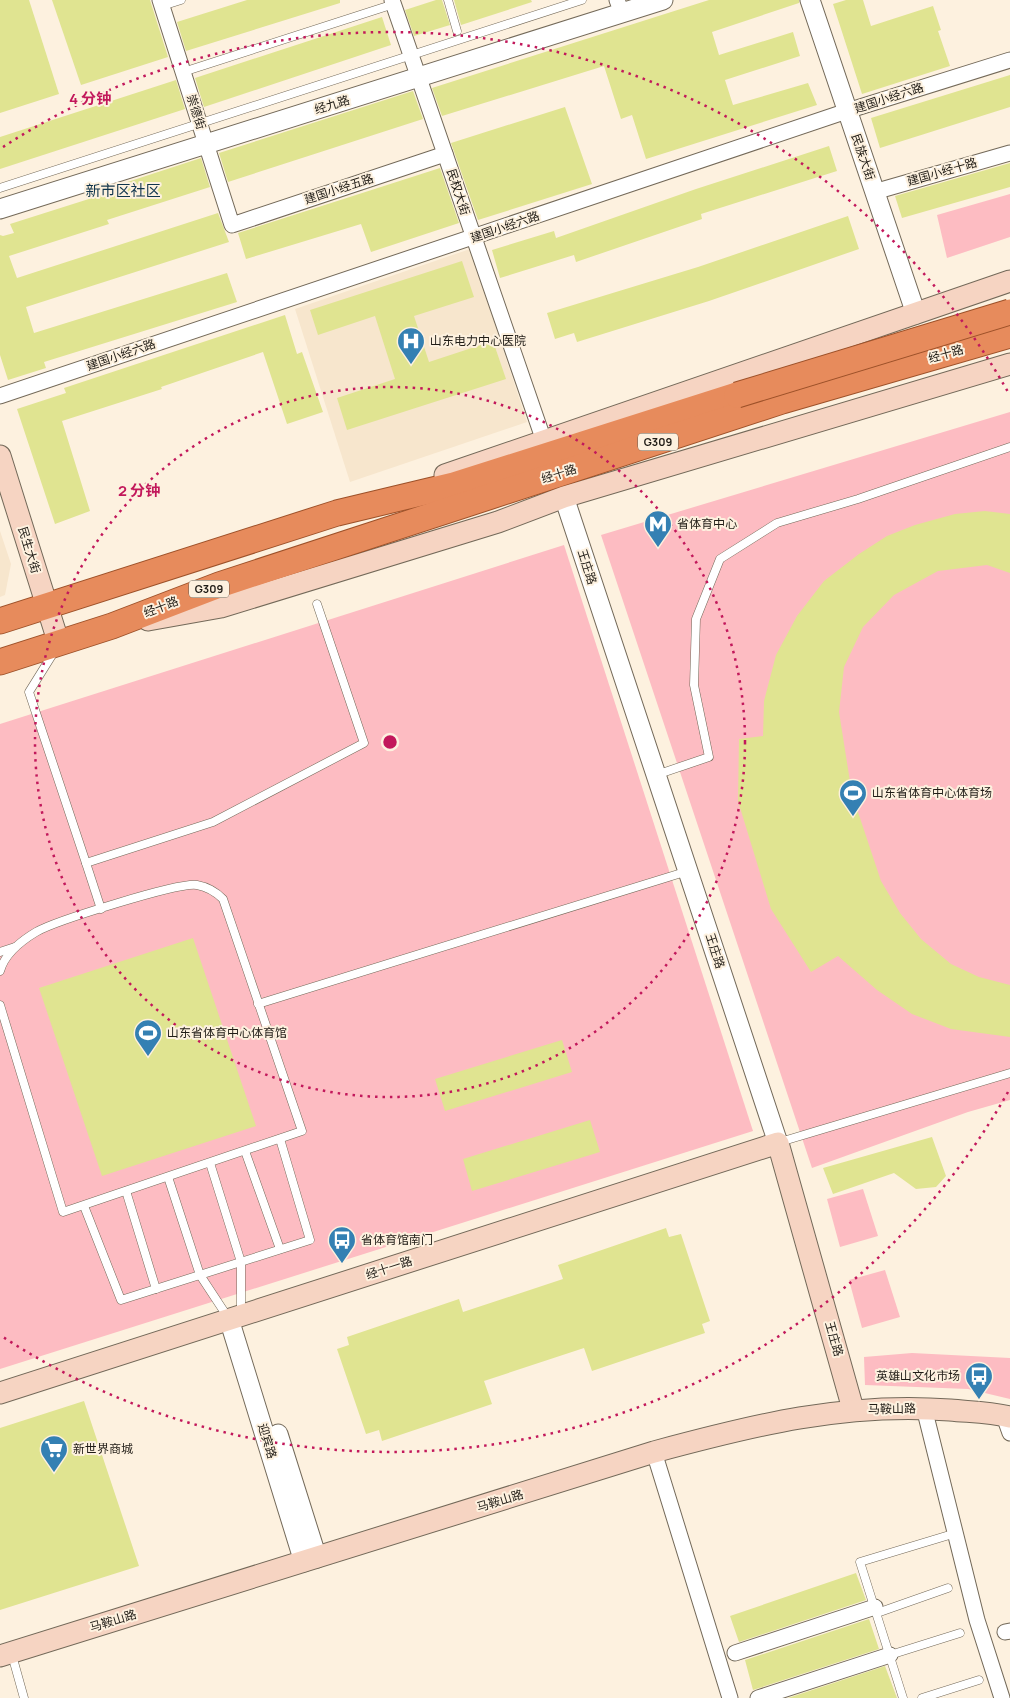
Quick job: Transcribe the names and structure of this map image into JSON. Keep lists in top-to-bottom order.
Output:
{
  "streets": {
    "highway": ["经十路", "G309"],
    "main road": [
      "民生大街",
      "王庄路",
      "经十一路",
      "马鞍山路"
    ],
    "street": [
      "建国小经六路",
      "经九路",
      "崇德街",
      "民族大街",
      "建国小经十路",
      "建国小经五路",
      "民权大街",
      "迎宾路"
    ]
  },
  "crossings": [
    ["建国小经六路", "民族大街"],
    ["建国小经六路", "民权大街"],
    ["经九路", "崇德街"],
    ["经九路", "民权大街"],
    ["崇德街", "建国小经五路"],
    ["民族大街", "建国小经十路"],
    ["民族大街", "经十路"],
    ["建国小经五路", "民权大街"],
    ["民权大街", "经十路"],
    ["经十路", "民生大街"],
    ["经十路", "王庄路"],
    ["王庄路", "经十一路"],
    ["王庄路", "马鞍山路"],
    ["经十一路", "迎宾路"],
    ["马鞍山路", "迎宾路"]
  ],
  "districts": ["新市区社区"],
  "places": {
    "hospital": ["山东电力中心医院"],
    "metro station": ["省体育中心"],
    "sports": ["山东省体育中心体育场", "山东省体育中心体育馆"],
    "bus stop": ["省体育馆南门", "英雄山文化市场"],
    "supermarket": ["新世界商城"]
  },
  "rings": ["4 分钟", "2 分钟"]
}
